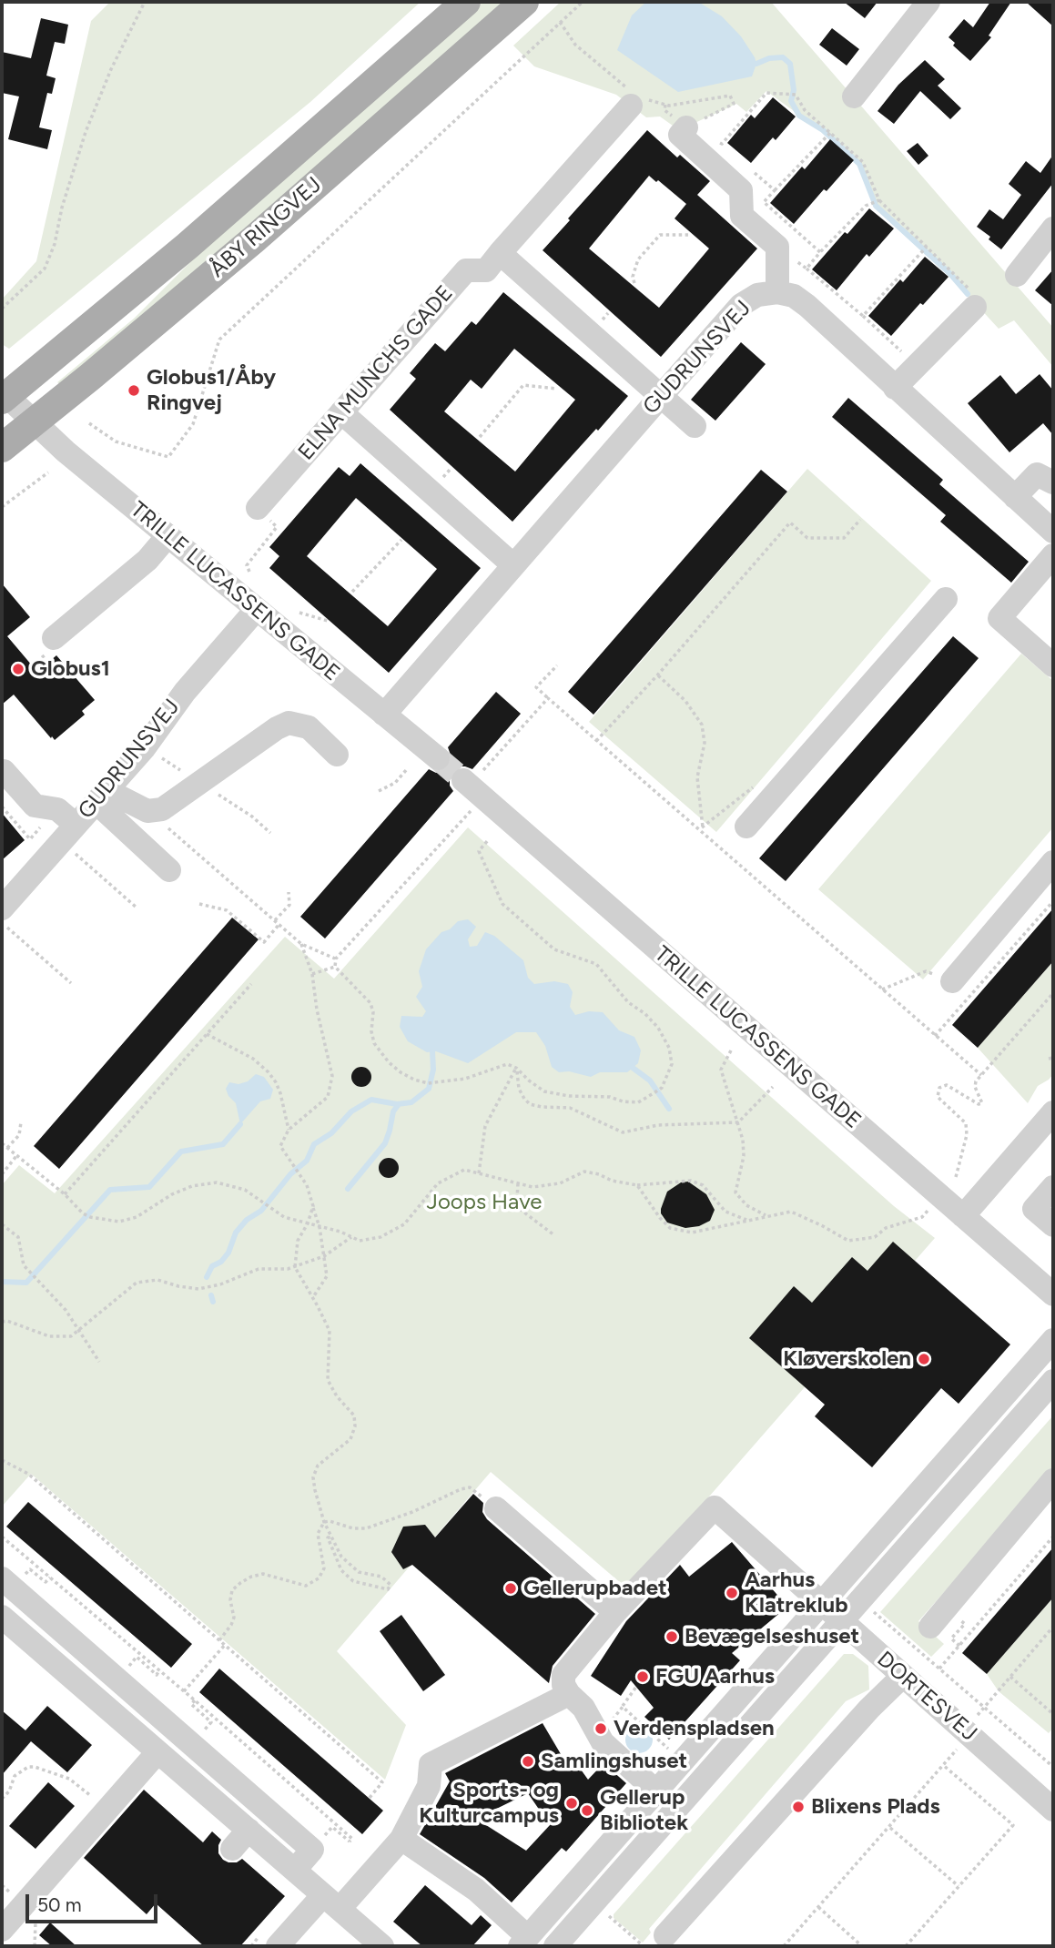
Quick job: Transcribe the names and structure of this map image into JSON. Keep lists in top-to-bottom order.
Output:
{
  "streets": {
    "main road": ["ÅBY RINGVEJ"],
    "street": [
      "GUDRUNSVEJ",
      "ELNA MUNCHS GADE",
      "TRILLE LUCASSENS GADE",
      "DORTESVEJ"
    ]
  },
  "crossings": [
    ["ÅBY RINGVEJ", "TRILLE LUCASSENS GADE"],
    ["GUDRUNSVEJ", "TRILLE LUCASSENS GADE"]
  ],
  "parks": ["Joops Have"],
  "places": [
    "Globus1/Åby Ringvej",
    "Globus1",
    "Kløverskolen",
    "Gellerupbadet",
    "Aarhus Klatreklub",
    "Bevægelseshuset",
    "FGU Aarhus",
    "Verdenspladsen",
    "Samlingshuset",
    "Sports- og Kulturcampus",
    "Blixens Plads",
    "Gellerup Bibliotek"
  ],
  "scale_bar": "50 m"
}
